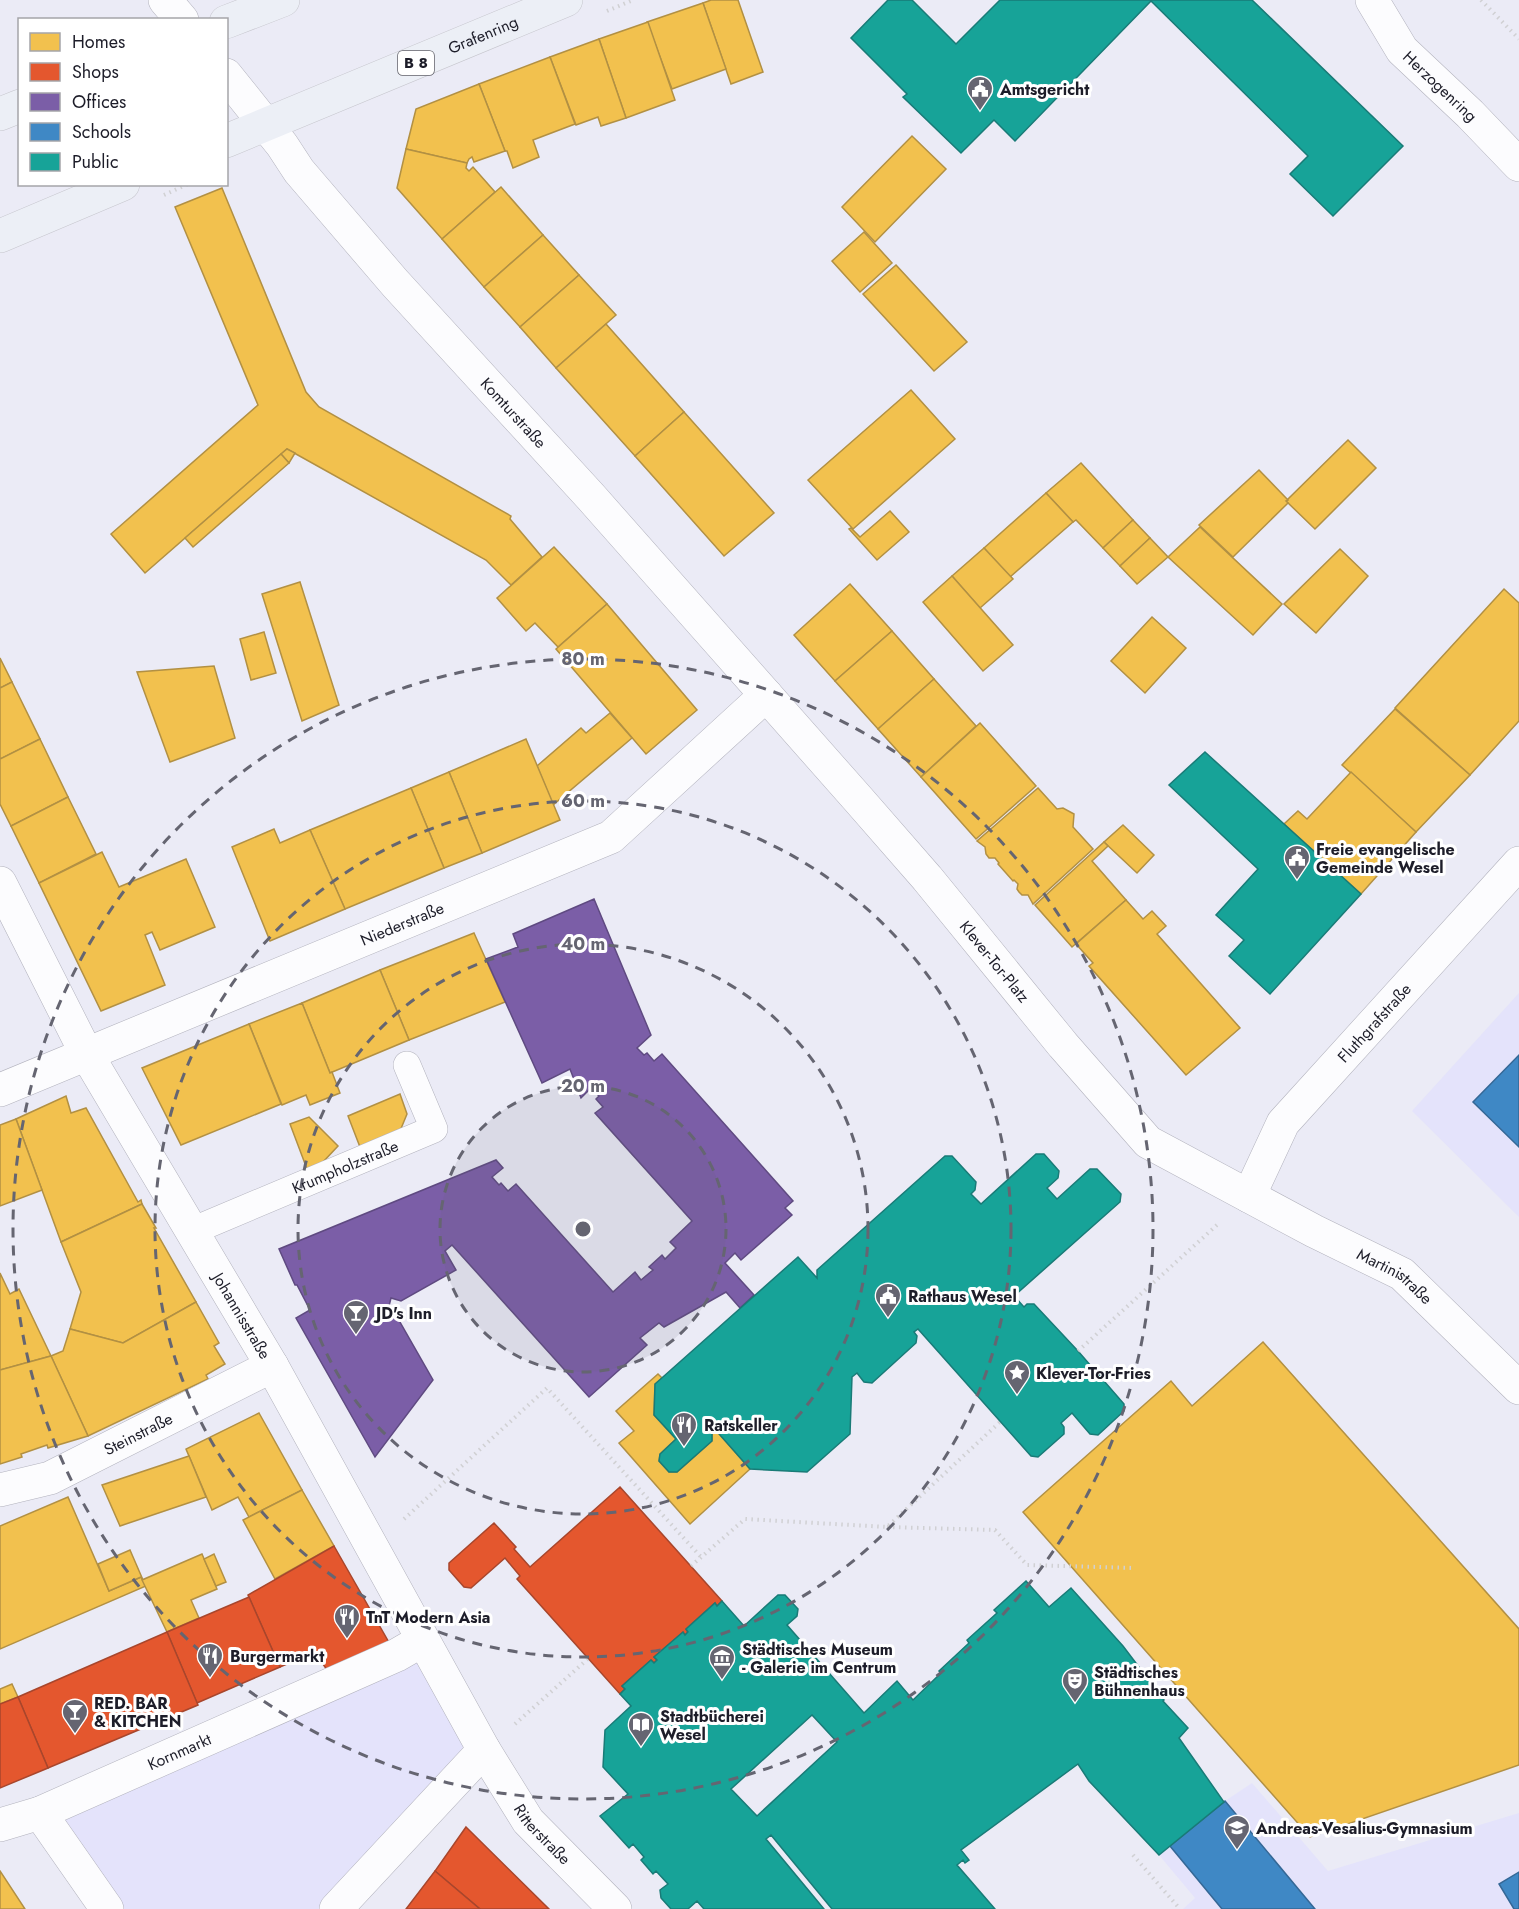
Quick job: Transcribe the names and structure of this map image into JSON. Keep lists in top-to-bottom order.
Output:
{
  "streets": {
    "main road": ["Grafenring", "B 8"],
    "street": [
      "Herzogenring",
      "Komturstraße",
      "Niederstraße",
      "Klever-Tor-Platz",
      "Fluthgrafstraße",
      "Martinistraße",
      "Johannisstraße",
      "Steinstraße",
      "Kornmarkt",
      "Ritterstraße"
    ],
    "lane": ["Krumpholzstraße"]
  },
  "crossings": [
    ["Grafenring", "B 8"],
    ["Grafenring", "Komturstraße"],
    ["B 8", "Komturstraße"],
    ["Komturstraße", "Niederstraße"],
    ["Komturstraße", "Klever-Tor-Platz"],
    ["Niederstraße", "Klever-Tor-Platz"],
    ["Niederstraße", "Johannisstraße"],
    ["Klever-Tor-Platz", "Fluthgrafstraße"],
    ["Klever-Tor-Platz", "Martinistraße"],
    ["Fluthgrafstraße", "Martinistraße"],
    ["Krumpholzstraße", "Johannisstraße"],
    ["Johannisstraße", "Steinstraße"],
    ["Johannisstraße", "Kornmarkt"],
    ["Johannisstraße", "Ritterstraße"]
  ],
  "places": {
    "public building": ["Amtsgericht", "Freie evangelische Gemeinde Wesel", "Rathaus Wesel"],
    "bar": ["JD's Inn", "RED. BAR & KITCHEN"],
    "place": ["Klever-Tor-Fries"],
    "restaurant": ["Ratskeller", "TnT Modern Asia", "Burgermarkt"],
    "museum": ["Städtisches Museum - Galerie im Centrum"],
    "theatre": ["Städtisches Bühnenhaus"],
    "library": ["Stadtbücherei Wesel"],
    "school or university": ["Andreas-Vesalius-Gymnasium"]
  },
  "legend": [
    "Homes",
    "Shops",
    "Offices",
    "Schools",
    "Public"
  ],
  "rings": [
    "80 m",
    "60 m",
    "40 m",
    "20 m"
  ]
}
